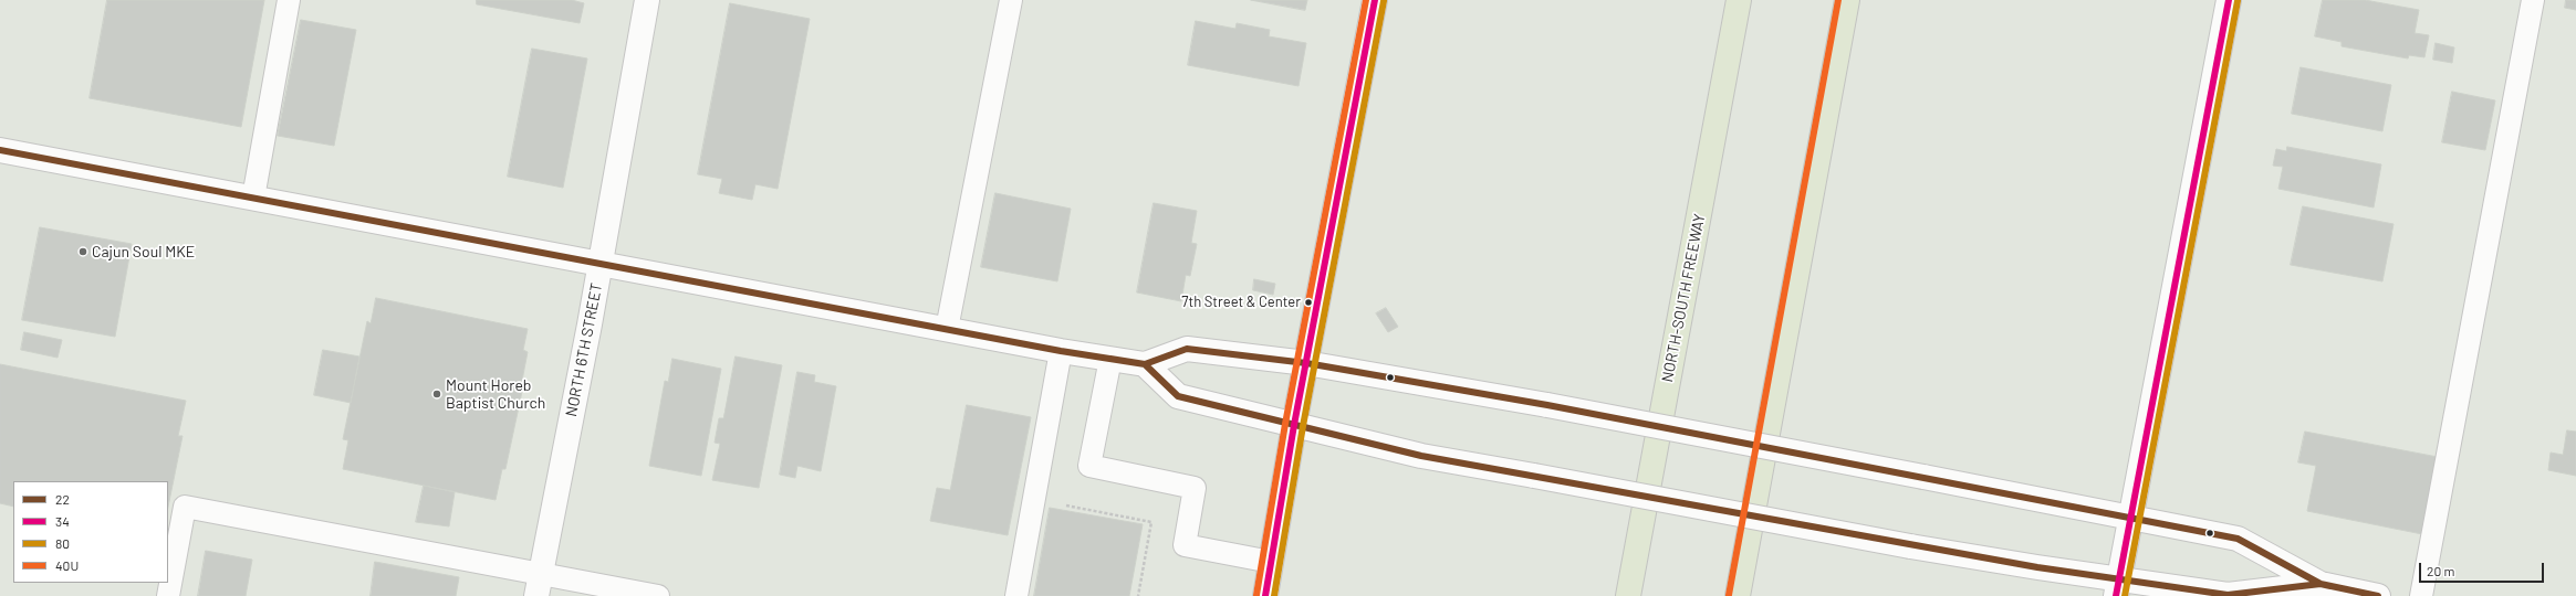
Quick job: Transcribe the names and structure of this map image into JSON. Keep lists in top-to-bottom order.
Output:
{
  "streets": {
    "highway": ["NORTH-SOUTH FREEWAY"],
    "street": ["NORTH 6TH STREET"]
  },
  "places": ["Cajun Soul MKE", "7th Street & Center", "Mount Horeb Baptist Church"],
  "lines": [
    "transit line 34",
    "transit line 40U",
    "transit line 80",
    "transit line 22"
  ],
  "legend": [
    "22",
    "34",
    "80",
    "40U"
  ],
  "scale_bar": "20 m"
}
